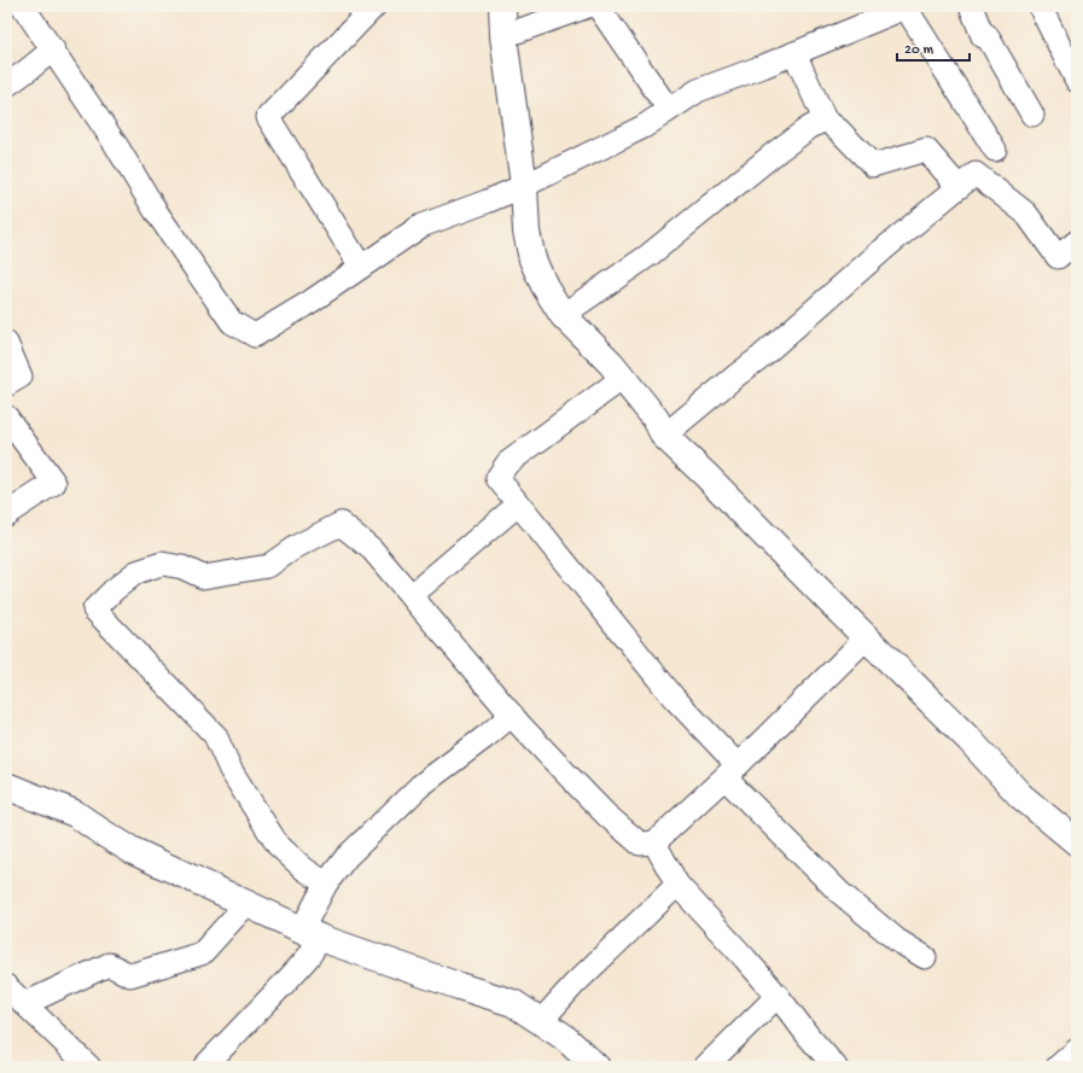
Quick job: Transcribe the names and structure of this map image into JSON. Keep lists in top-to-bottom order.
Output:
{
  "scale_bar": "20 m"
}
